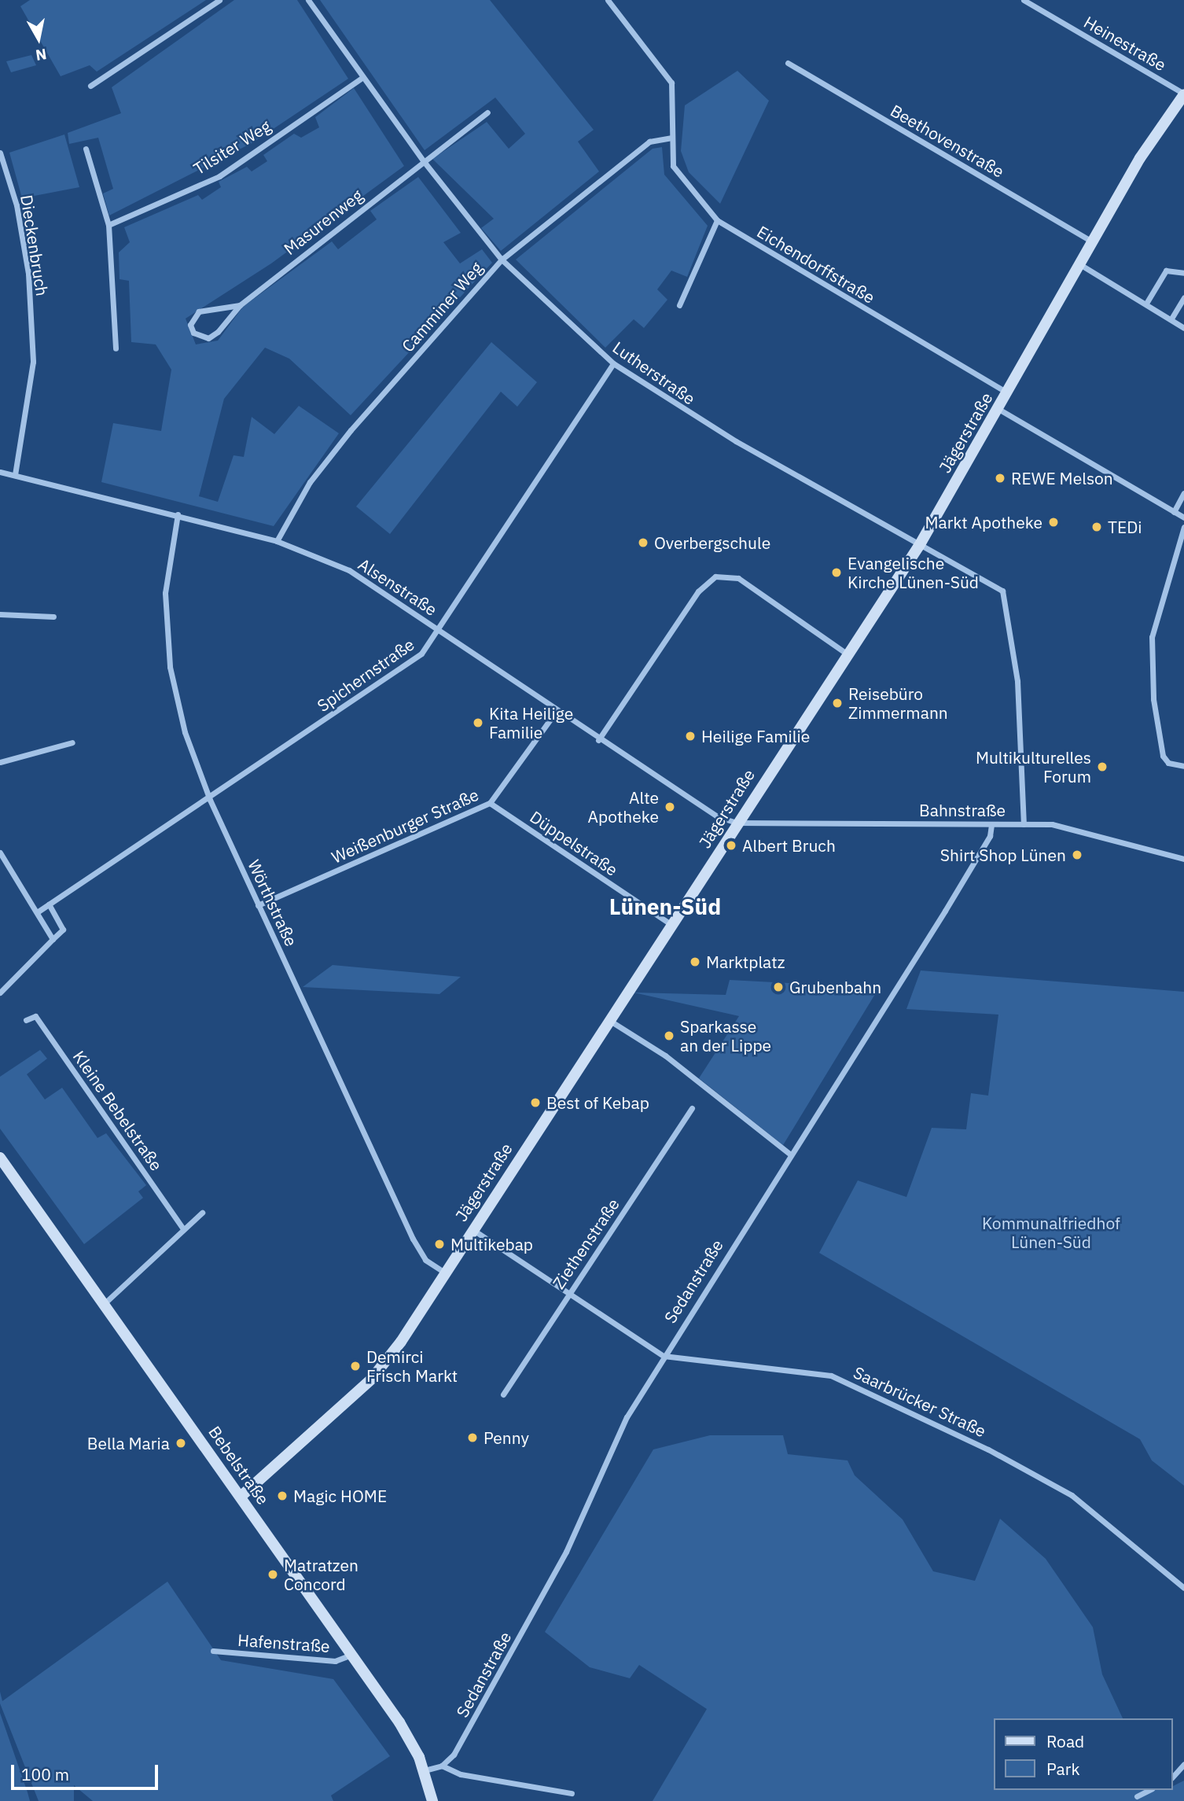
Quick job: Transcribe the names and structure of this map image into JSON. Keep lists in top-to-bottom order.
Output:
{
  "streets": {
    "street": [
      "Heinestraße",
      "Beethovenstraße",
      "Tilsiter Weg",
      "Masurenweg",
      "Dieckenbruch",
      "Eichendorffstraße",
      "Camminer Weg",
      "Lutherstraße",
      "Jägerstraße",
      "Alsenstraße",
      "Spichernstraße",
      "Bahnstraße",
      "Weißenburger Straße",
      "Düppelstraße",
      "Wörthstraße",
      "Kleine Bebelstraße",
      "Ziethenstraße",
      "Sedanstraße",
      "Saarbrücker Straße",
      "Bebelstraße",
      "Hafenstraße"
    ]
  },
  "crossings": [
    ["Heinestraße", "Jägerstraße"],
    ["Beethovenstraße", "Jägerstraße"],
    ["Tilsiter Weg", "Lutherstraße"],
    ["Masurenweg", "Lutherstraße"],
    ["Dieckenbruch", "Alsenstraße"],
    ["Eichendorffstraße", "Camminer Weg"],
    ["Eichendorffstraße", "Jägerstraße"],
    ["Camminer Weg", "Lutherstraße"],
    ["Camminer Weg", "Alsenstraße"],
    ["Lutherstraße", "Jägerstraße"],
    ["Lutherstraße", "Spichernstraße"],
    ["Lutherstraße", "Bahnstraße"],
    ["Jägerstraße", "Alsenstraße"],
    ["Jägerstraße", "Bahnstraße"],
    ["Jägerstraße", "Düppelstraße"],
    ["Jägerstraße", "Wörthstraße"],
    ["Jägerstraße", "Saarbrücker Straße"],
    ["Jägerstraße", "Bebelstraße"],
    ["Alsenstraße", "Spichernstraße"],
    ["Alsenstraße", "Bahnstraße"],
    ["Alsenstraße", "Weißenburger Straße"],
    ["Alsenstraße", "Wörthstraße"],
    ["Spichernstraße", "Wörthstraße"],
    ["Bahnstraße", "Sedanstraße"],
    ["Weißenburger Straße", "Düppelstraße"],
    ["Weißenburger Straße", "Wörthstraße"],
    ["Ziethenstraße", "Saarbrücker Straße"],
    ["Sedanstraße", "Saarbrücker Straße"],
    ["Bebelstraße", "Hafenstraße"]
  ],
  "districts": ["Lünen-Süd"],
  "parks": ["Kommunalfriedhof Lünen-Süd"],
  "places": [
    "REWE Melson",
    "Markt Apotheke",
    "TEDi",
    "Overbergschule",
    "Evangelische Kirche Lünen-Süd",
    "Reisebüro Zimmermann",
    "Kita Heilige Familie",
    "Heilige Familie",
    "Multikulturelles Forum",
    "Alte Apotheke",
    "Albert Bruch",
    "Shirt Shop Lünen",
    "Marktplatz",
    "Grubenbahn",
    "Sparkasse an der Lippe",
    "Best of Kebap",
    "Multikebap",
    "Demirci Frisch Markt",
    "Penny",
    "Bella Maria",
    "Magic HOME",
    "Matratzen Concord"
  ],
  "legend": ["Road", "Park"],
  "scale_bar": "100 m",
  "north": "bottom"
}
